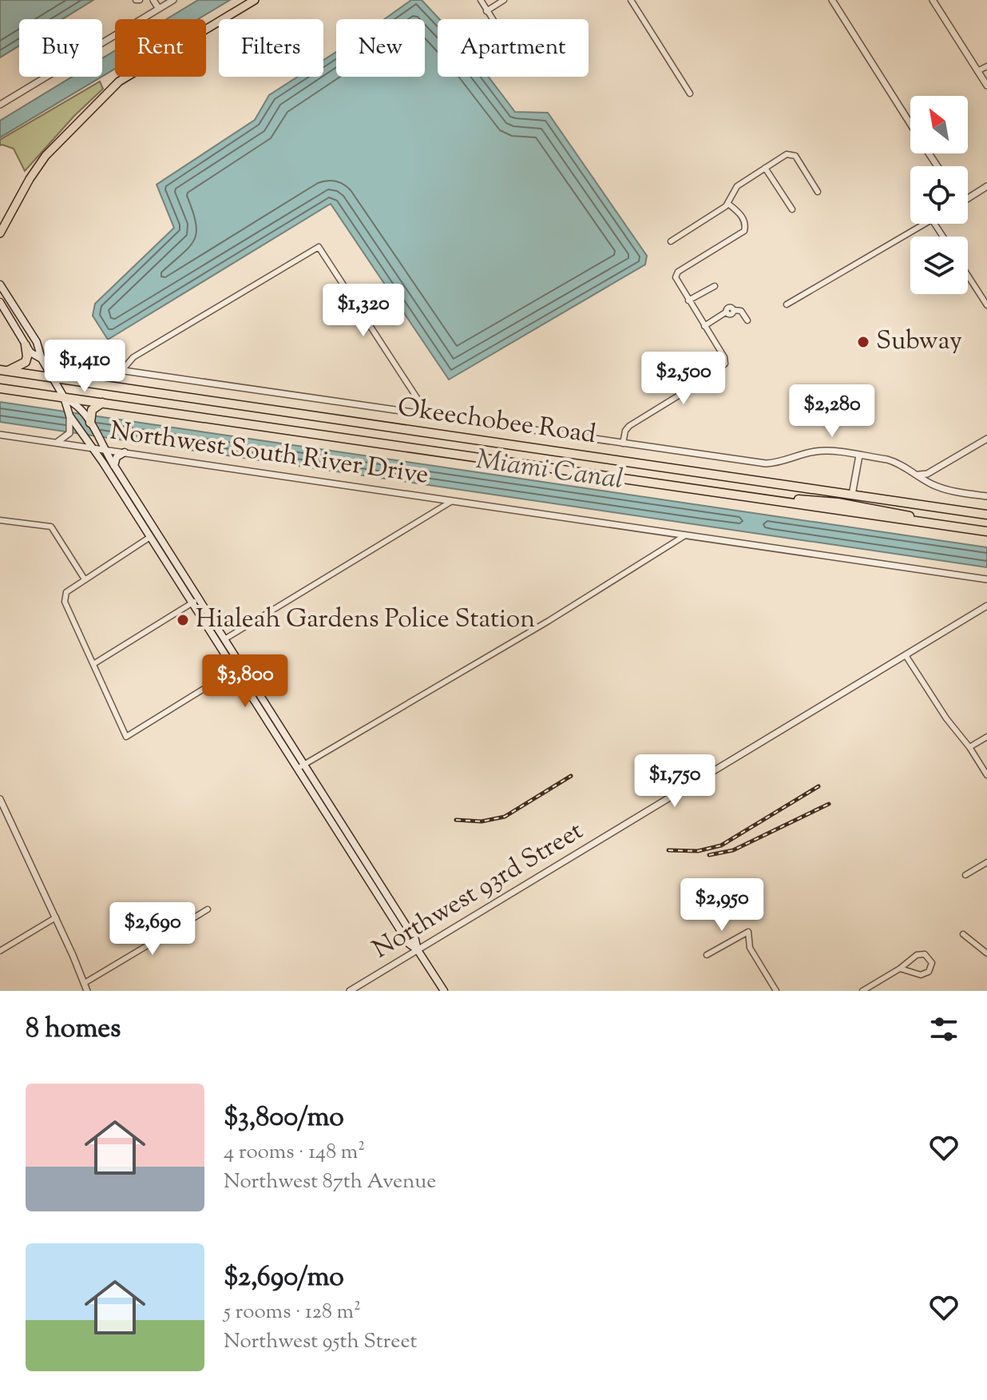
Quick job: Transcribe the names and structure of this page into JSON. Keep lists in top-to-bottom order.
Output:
{
  "streets": {
    "highway": ["Okeechobee Road"],
    "street": ["Northwest South River Drive", "Northwest 93rd Street"]
  },
  "water": ["Miami Canal"],
  "places": ["Subway", "Hialeah Gardens Police Station"],
  "north": "top left",
  "page": {
    "chip": [
      "Buy",
      "Rent",
      "Filters",
      "New",
      "Apartment"
    ],
    "price": [
      "$1,320",
      "$1,410",
      "$2,500",
      "$2,280",
      "$3,800",
      "$1,750",
      "$2,950",
      "$2,690"
    ],
    "heading": "8 homes",
    "list": [
      {
        "name": "$3,800/mo",
        "note": "4 rooms · 148 m² · Northwest 87th Avenue"
      },
      {
        "name": "$2,690/mo",
        "note": "5 rooms · 128 m² · Northwest 95th Street"
      }
    ]
  }
}
